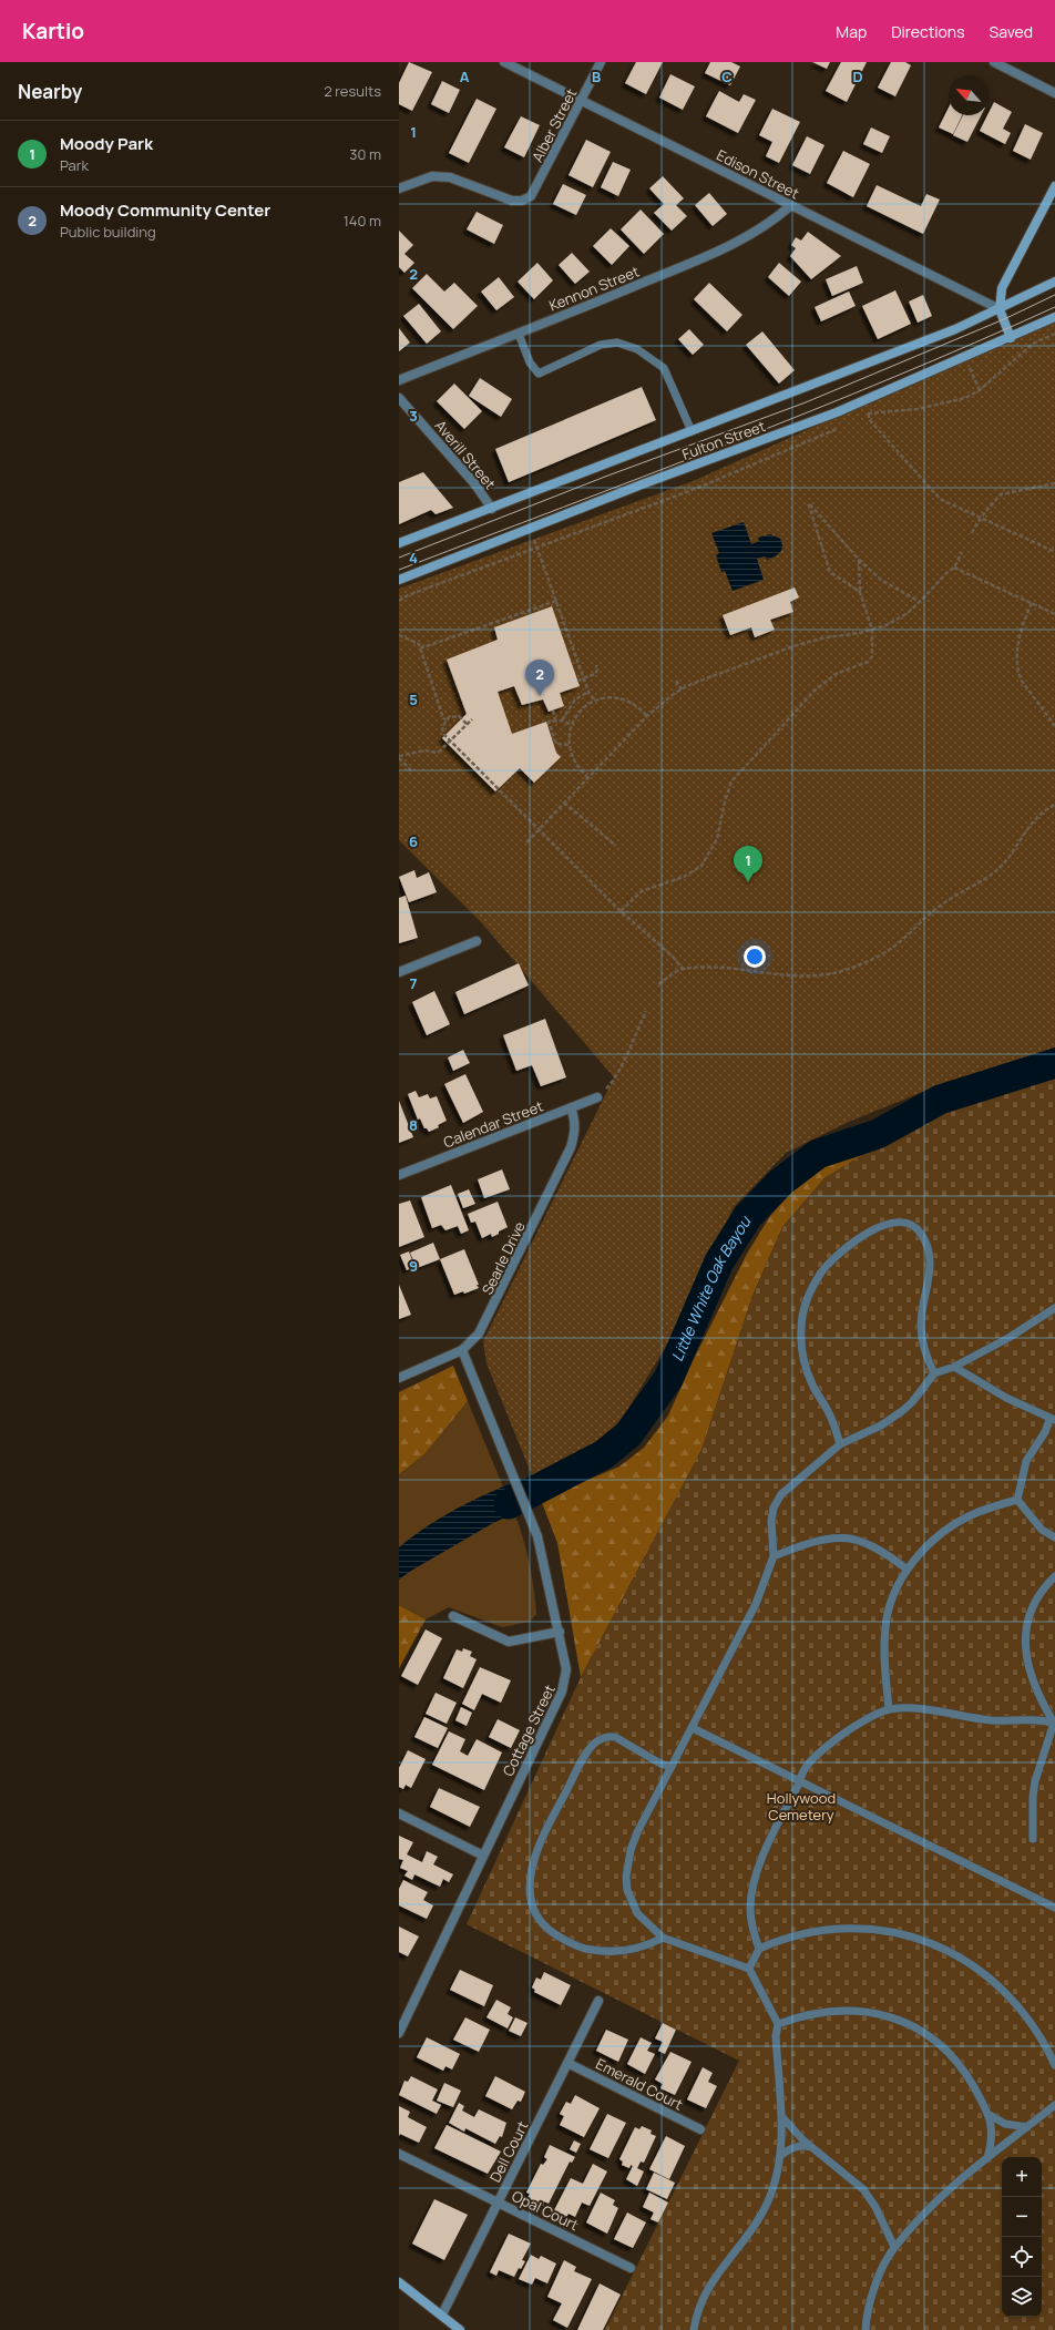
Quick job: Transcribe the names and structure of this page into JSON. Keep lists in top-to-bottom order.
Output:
{
  "streets": {
    "main road": ["Fulton Street"],
    "street": [
      "Alber Street",
      "Edison Street",
      "Kennon Street",
      "Averill Street",
      "Calendar Street",
      "Searle Drive",
      "Cottage Street",
      "Emerald Court",
      "Dell Court",
      "Opal Court"
    ]
  },
  "crossings": [
    ["Alber Street", "Edison Street"],
    ["Edison Street", "Kennon Street"],
    ["Edison Street", "Fulton Street"],
    ["Fulton Street", "Averill Street"],
    ["Calendar Street", "Searle Drive"],
    ["Searle Drive", "Cottage Street"],
    ["Emerald Court", "Dell Court"],
    ["Dell Court", "Opal Court"]
  ],
  "water": ["Little White Oak Bayou"],
  "parks": ["Hollywood Cemetery"],
  "north": "top left",
  "page": {
    "header": "Kartio",
    "nav": ["Map", "Directions", "Saved"],
    "heading": ["Nearby", "2 results"],
    "list": [
      {
        "mark": "1",
        "name": "Moody Park",
        "note": "Park",
        "value": "30 m"
      },
      {
        "mark": "2",
        "name": "Moody Community Center",
        "note": "Public building",
        "value": "140 m"
      }
    ],
    "pins": ["2", "1"],
    "map_buttons": ["+", "−"]
  },
  "grid": {
    "columns": [
      "A",
      "B",
      "C",
      "D"
    ],
    "rows": [
      "1",
      "2",
      "3",
      "4",
      "5",
      "6",
      "7",
      "8",
      "9"
    ]
  }
}
